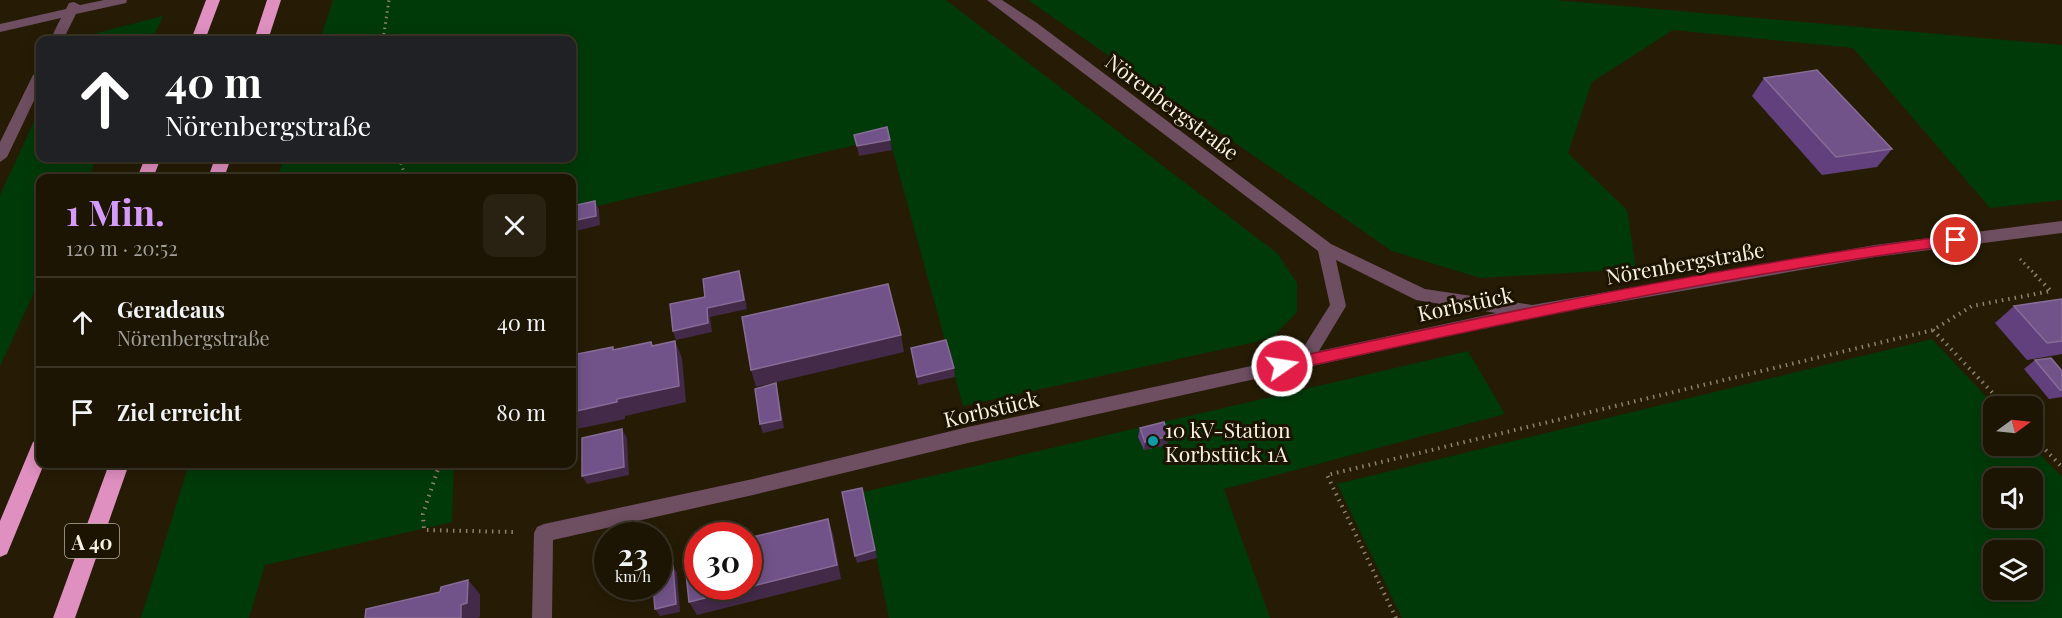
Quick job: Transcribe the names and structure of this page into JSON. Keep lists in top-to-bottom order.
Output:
{
  "streets": {
    "highway": ["A 40"],
    "street": ["Nörenbergstraße", "Korbstück"]
  },
  "crossings": [
    ["Nörenbergstraße", "Korbstück"]
  ],
  "places": ["10 kV-Station Korbstück 1A"],
  "north": "right",
  "page": {
    "turn": ["40 m", "Nörenbergstraße"],
    "heading": ["1 Min.", "120 m · 20:52"],
    "list": [
      {
        "name": "Geradeaus",
        "note": "Nörenbergstraße",
        "value": "40 m"
      },
      {
        "name": "Ziel erreicht",
        "value": "80 m"
      }
    ],
    "speed": "23 km/h",
    "limit": "30"
  }
}
